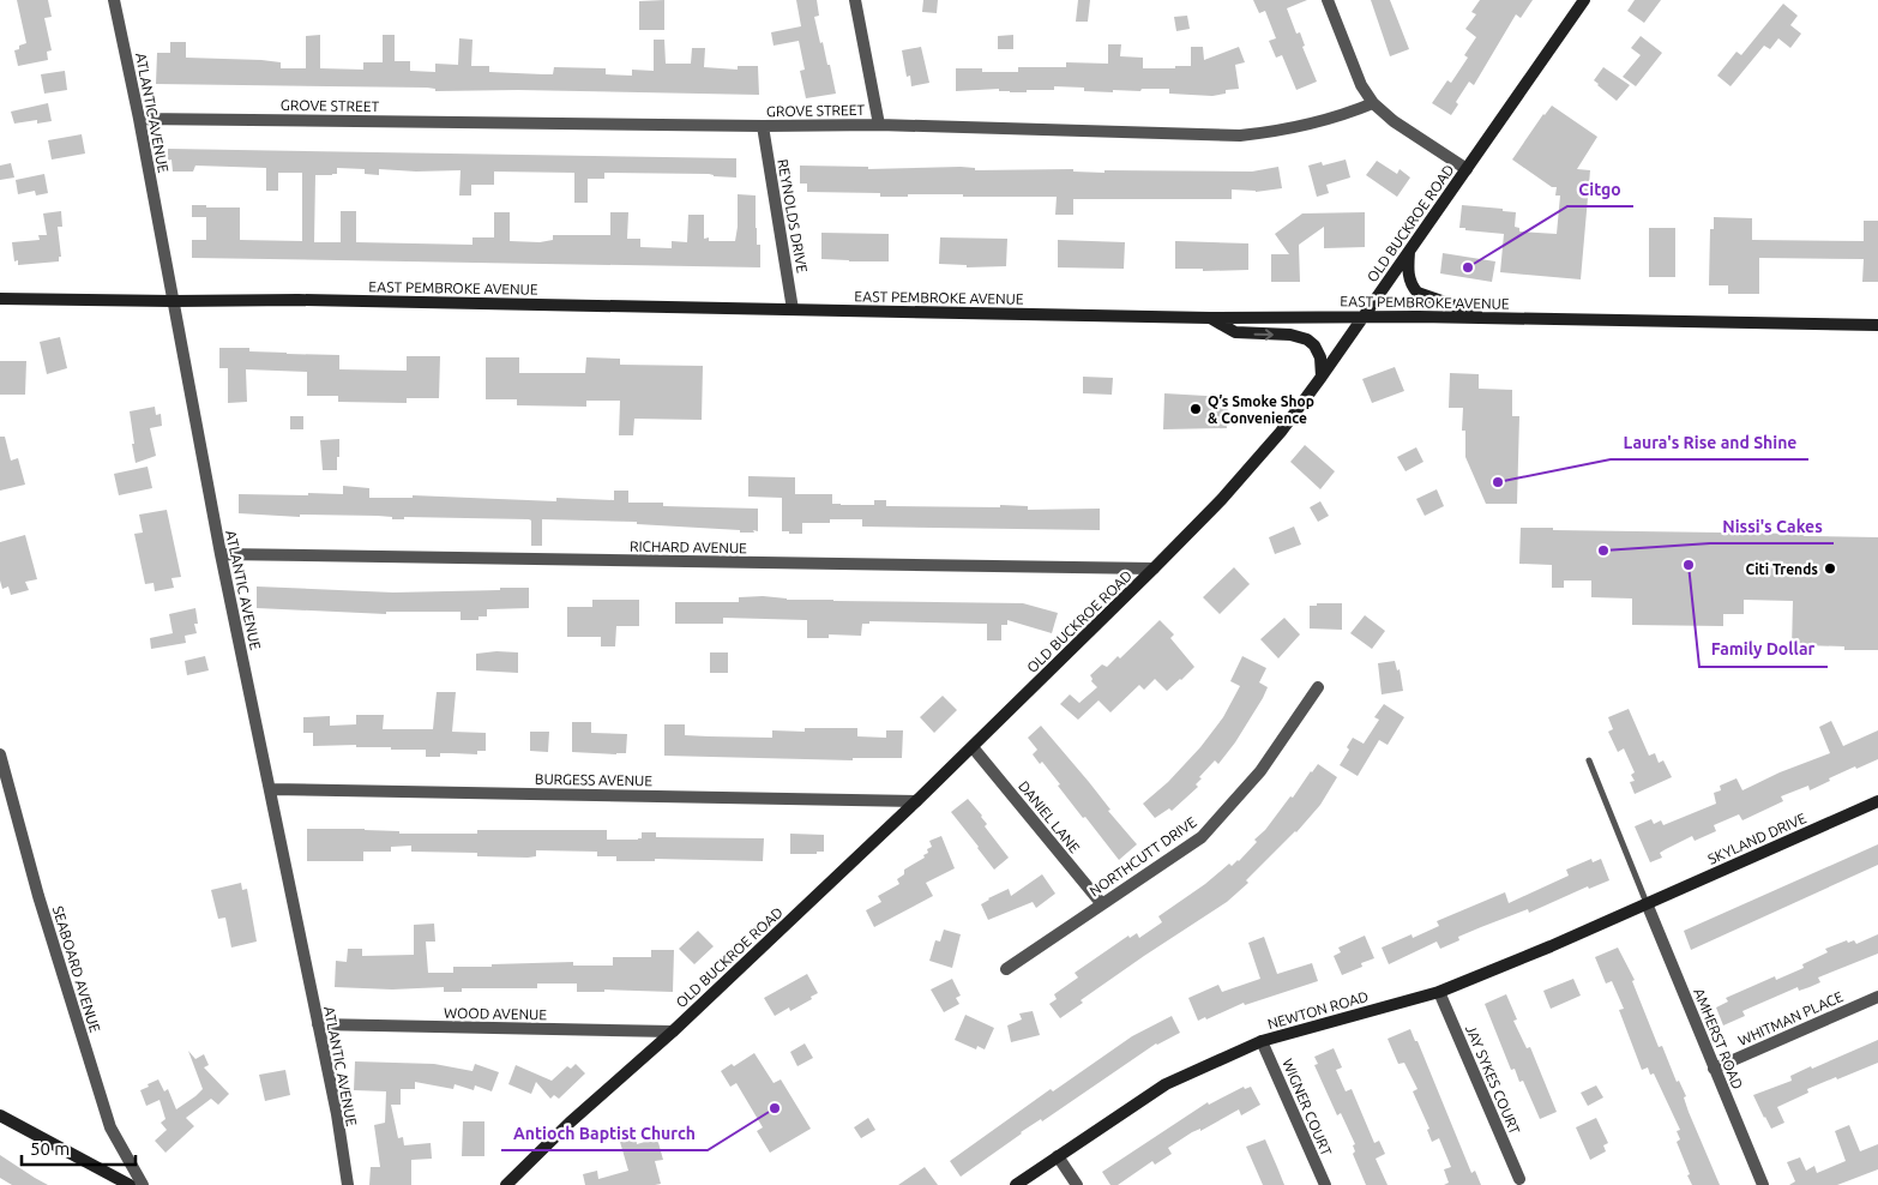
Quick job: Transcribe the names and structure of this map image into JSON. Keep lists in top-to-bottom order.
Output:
{
  "streets": {
    "main road": [
      "OLD BUCKROE ROAD",
      "EAST PEMBROKE AVENUE",
      "SKYLAND DRIVE",
      "NEWTON ROAD"
    ],
    "street": [
      "GROVE STREET",
      "ATLANTIC AVENUE",
      "REYNOLDS DRIVE",
      "RICHARD AVENUE",
      "BURGESS AVENUE",
      "DANIEL LANE",
      "NORTHCUTT DRIVE",
      "SEABOARD AVENUE",
      "WOOD AVENUE",
      "WHITMAN PLACE",
      "AMHERST ROAD",
      "JAY SYKES COURT",
      "WIGNER COURT"
    ]
  },
  "crossings": [
    ["GROVE STREET", "ATLANTIC AVENUE"],
    ["GROVE STREET", "REYNOLDS DRIVE"],
    ["ATLANTIC AVENUE", "EAST PEMBROKE AVENUE"],
    ["ATLANTIC AVENUE", "RICHARD AVENUE"],
    ["ATLANTIC AVENUE", "BURGESS AVENUE"],
    ["ATLANTIC AVENUE", "WOOD AVENUE"],
    ["REYNOLDS DRIVE", "EAST PEMBROKE AVENUE"],
    ["OLD BUCKROE ROAD", "EAST PEMBROKE AVENUE"],
    ["OLD BUCKROE ROAD", "RICHARD AVENUE"],
    ["OLD BUCKROE ROAD", "BURGESS AVENUE"],
    ["OLD BUCKROE ROAD", "DANIEL LANE"],
    ["OLD BUCKROE ROAD", "WOOD AVENUE"],
    ["DANIEL LANE", "NORTHCUTT DRIVE"],
    ["SKYLAND DRIVE", "NEWTON ROAD"],
    ["SKYLAND DRIVE", "AMHERST ROAD"],
    ["NEWTON ROAD", "AMHERST ROAD"],
    ["NEWTON ROAD", "JAY SYKES COURT"],
    ["NEWTON ROAD", "WIGNER COURT"],
    ["WHITMAN PLACE", "AMHERST ROAD"]
  ],
  "places": [
    "Citgo",
    "Q’s Smoke Shop & Convenience",
    "Laura's Rise and Shine",
    "Nissi's Cakes",
    "Family Dollar",
    "Citi Trends",
    "Antioch Baptist Church"
  ],
  "scale_bar": "50 m"
}
